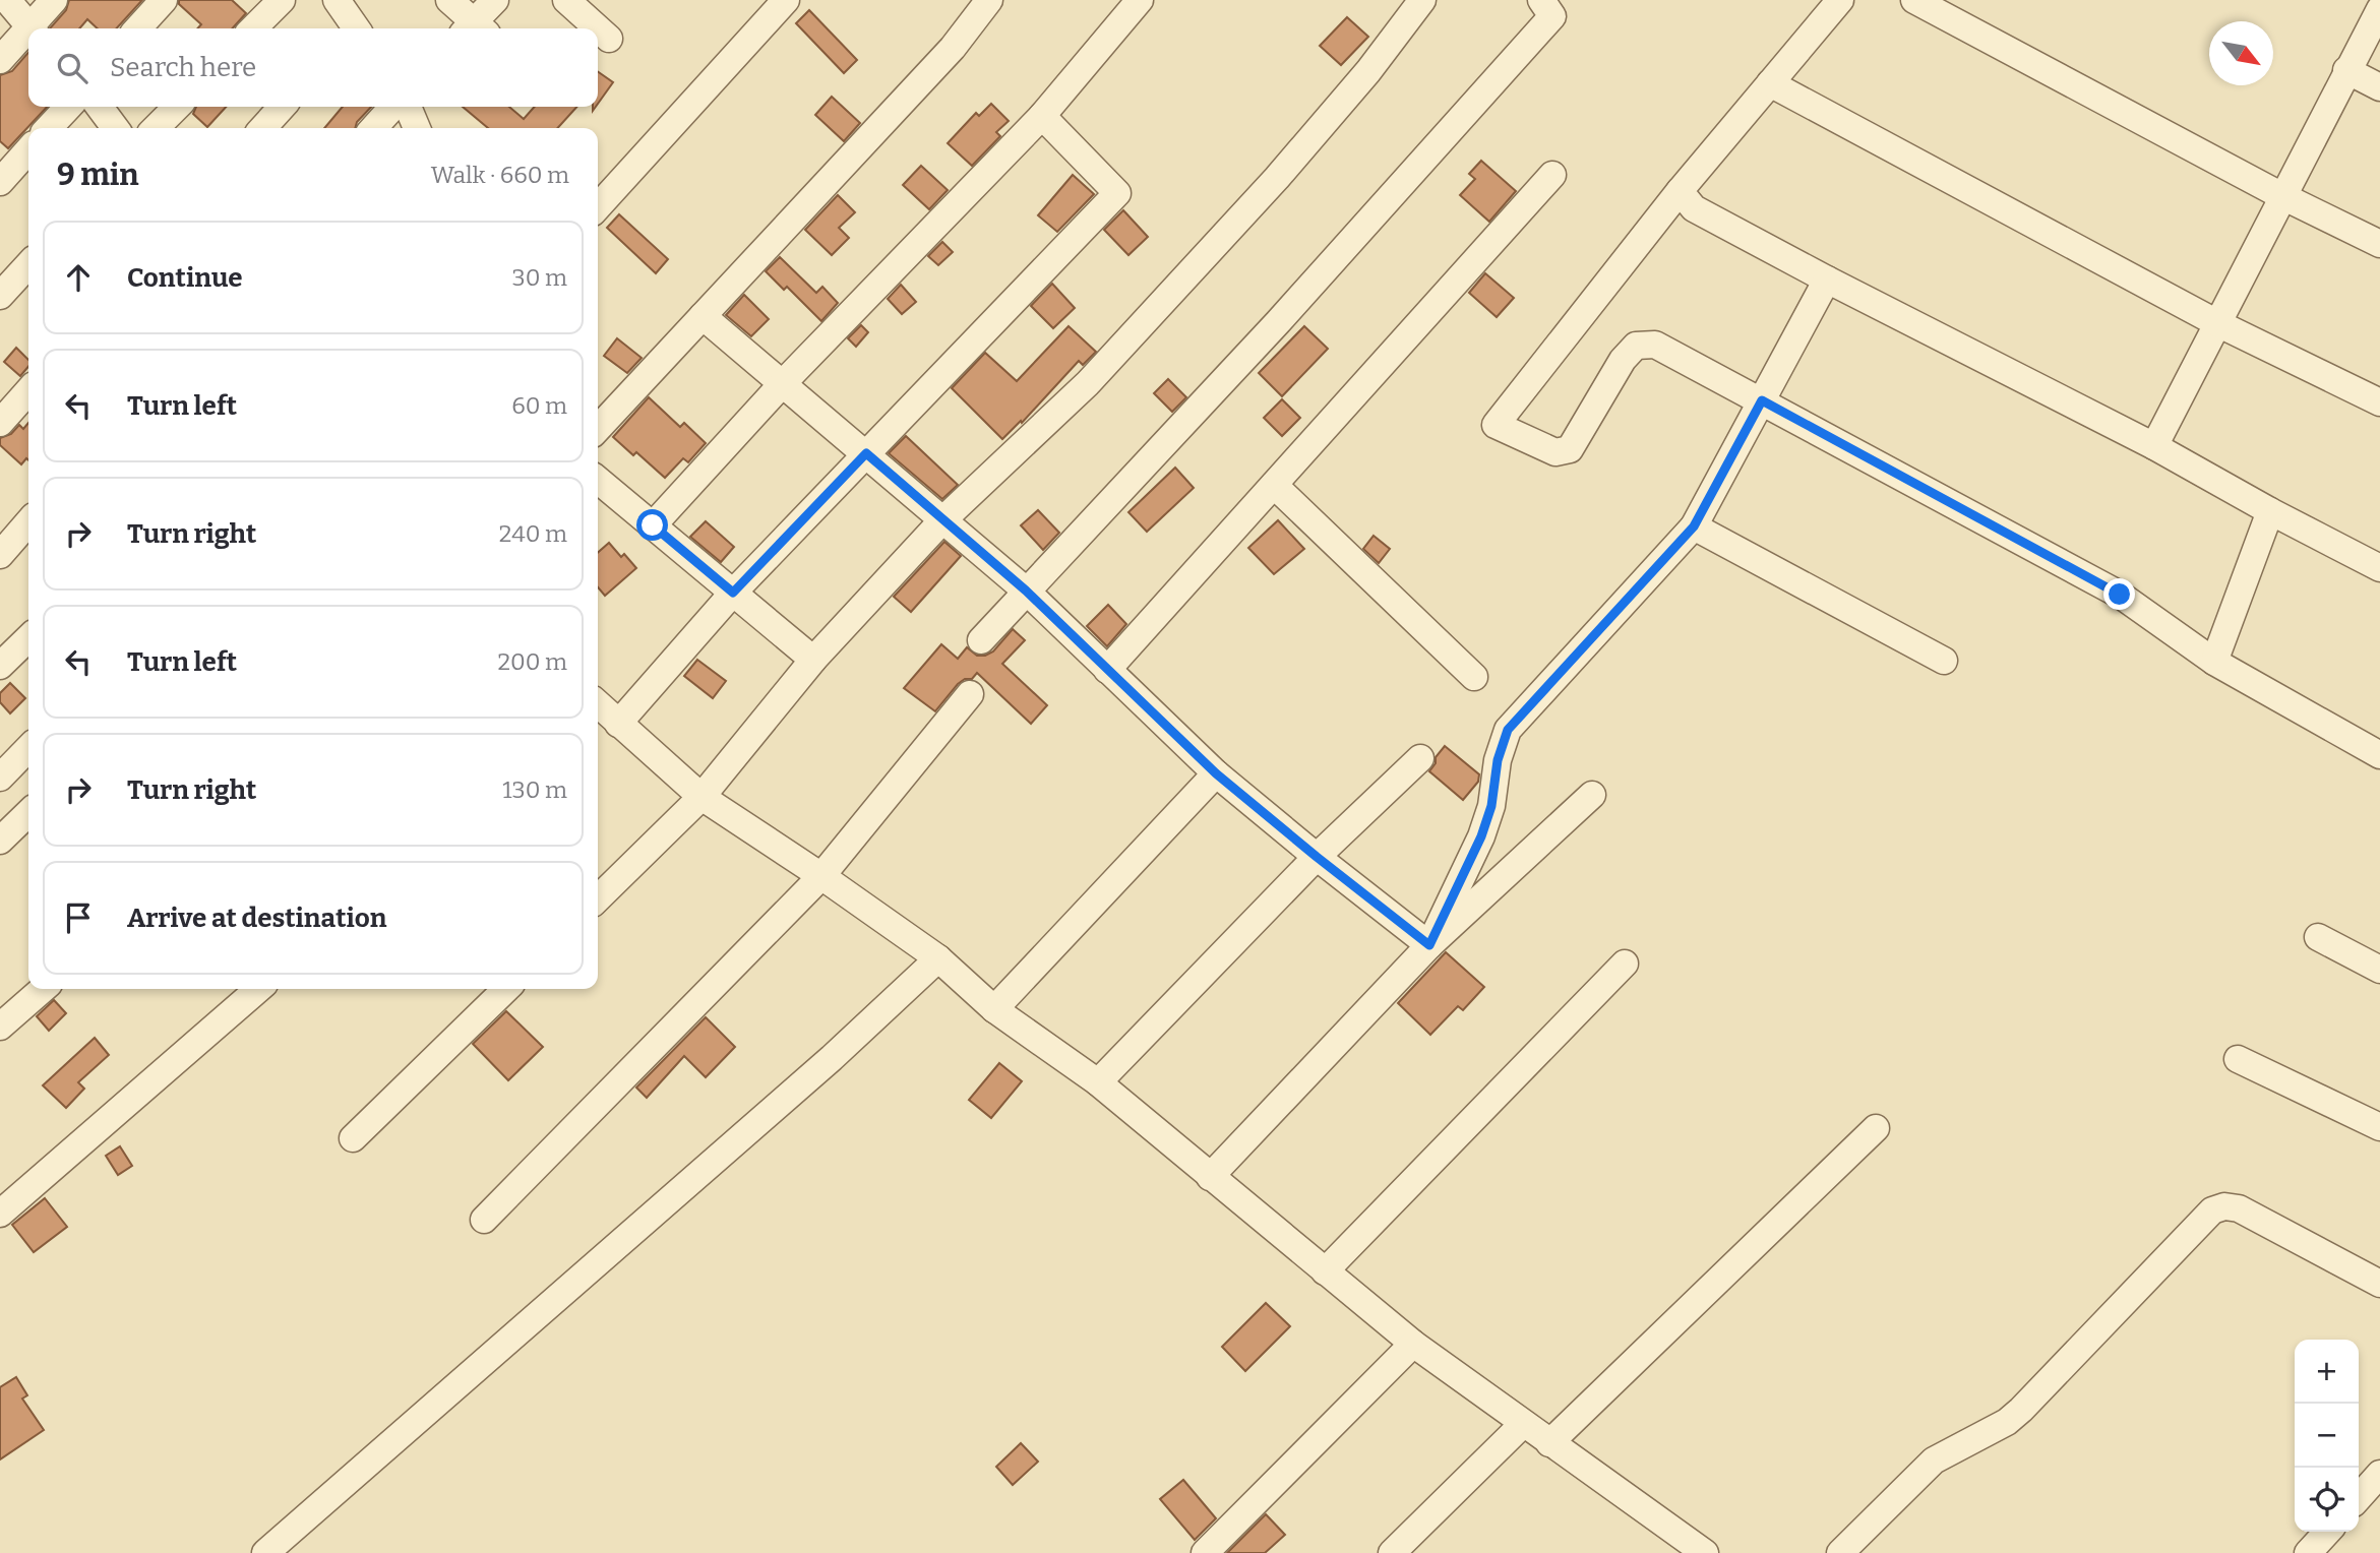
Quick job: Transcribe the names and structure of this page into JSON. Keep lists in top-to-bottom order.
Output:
{
  "north": "bottom right",
  "page": {
    "search": "Search here",
    "heading": ["9 min", "Walk · 660 m"],
    "list": [
      ["Continue", "30 m"],
      ["Turn left", "60 m"],
      ["Turn right", "240 m"],
      ["Turn left", "200 m"],
      ["Turn right", "130 m"],
      "Arrive at destination"
    ],
    "map_buttons": ["+", "−"]
  }
}
